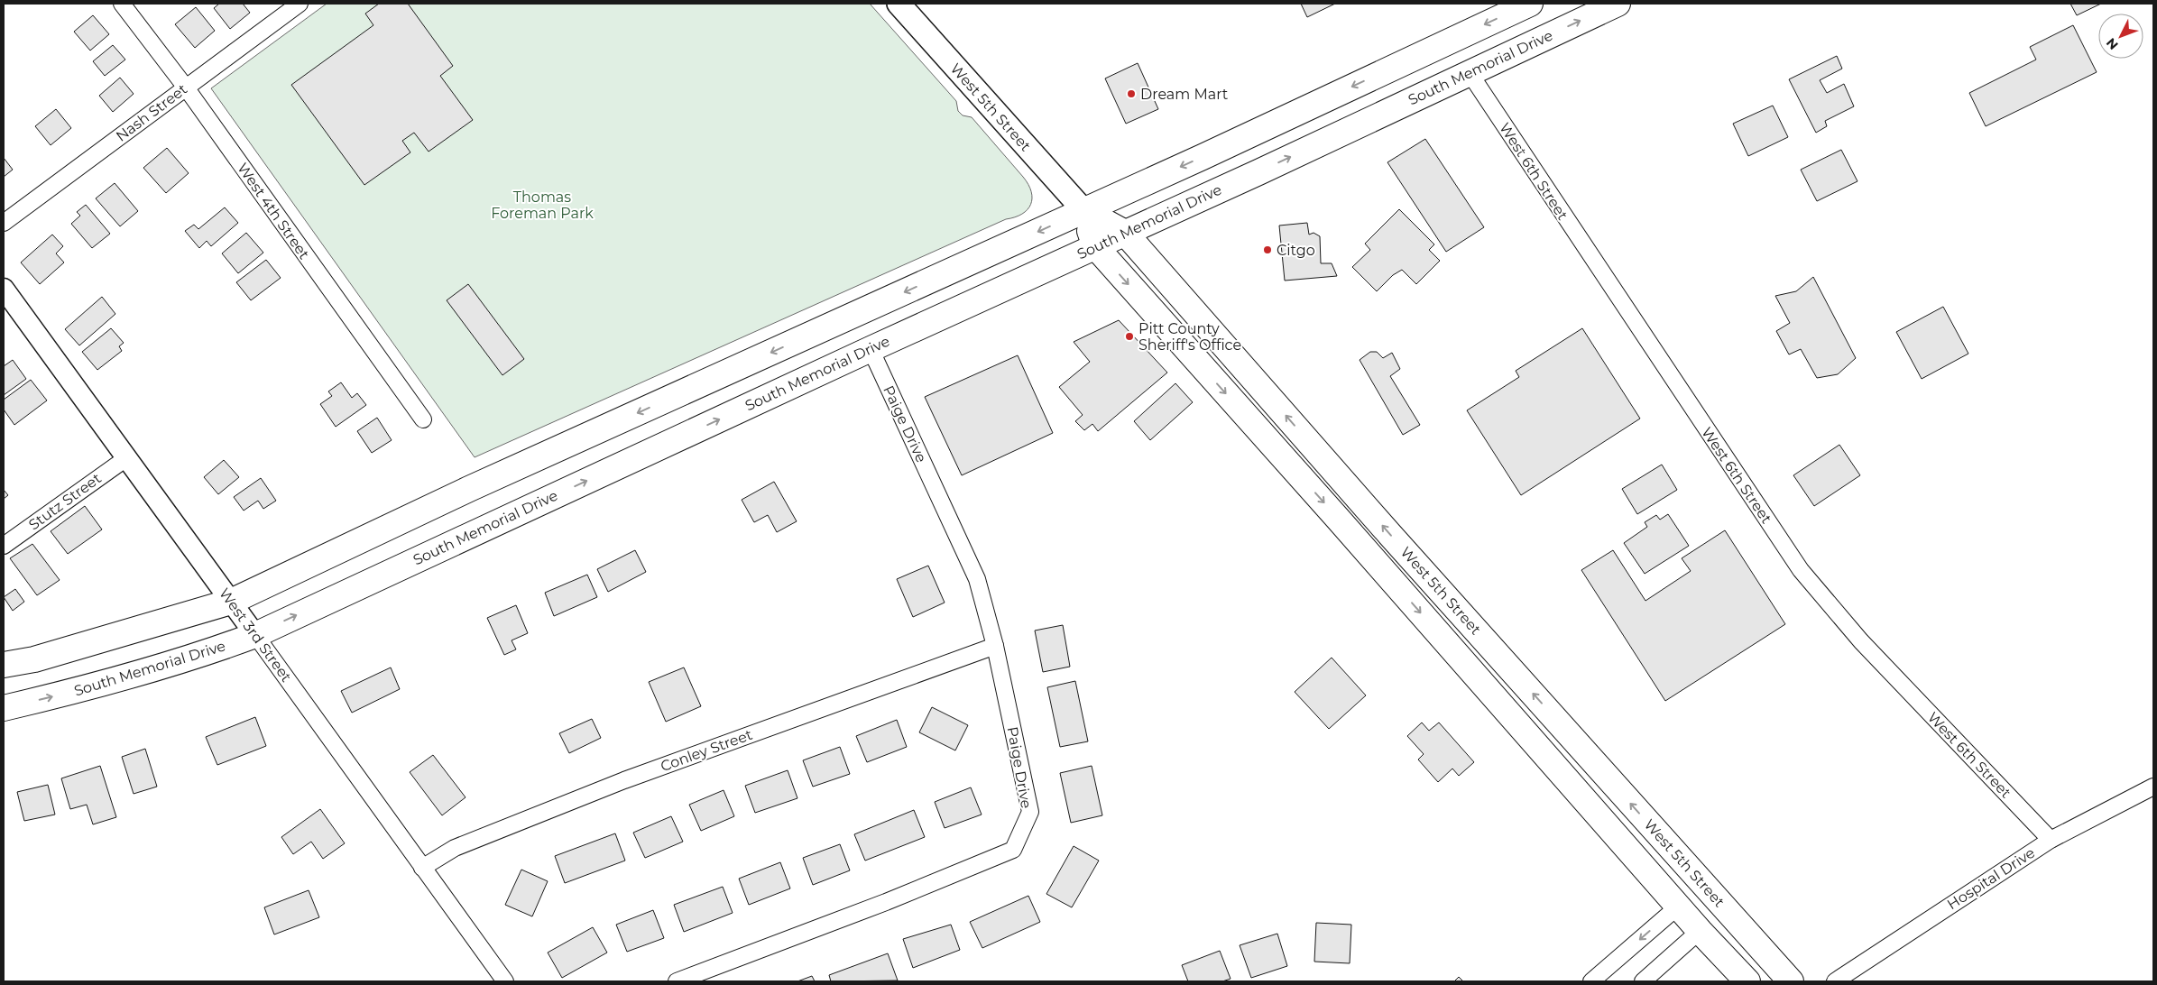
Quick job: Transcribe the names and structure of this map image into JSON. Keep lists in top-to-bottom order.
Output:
{
  "streets": {
    "main road": ["South Memorial Drive", "West 5th Street"],
    "street": [
      "Nash Street",
      "West 6th Street",
      "West 4th Street",
      "Paige Drive",
      "Stutz Street",
      "West 3rd Street",
      "Conley Street",
      "Hospital Drive"
    ]
  },
  "crossings": [
    ["South Memorial Drive", "West 5th Street"],
    ["South Memorial Drive", "West 6th Street"],
    ["South Memorial Drive", "Paige Drive"],
    ["South Memorial Drive", "West 3rd Street"],
    ["Nash Street", "West 4th Street"],
    ["West 6th Street", "Hospital Drive"],
    ["Paige Drive", "Conley Street"],
    ["Stutz Street", "West 3rd Street"],
    ["West 3rd Street", "Conley Street"]
  ],
  "parks": ["Thomas Foreman Park"],
  "places": ["Dream Mart", "Citgo", "Pitt County Sheriff's Office"],
  "north": "bottom left"
}
